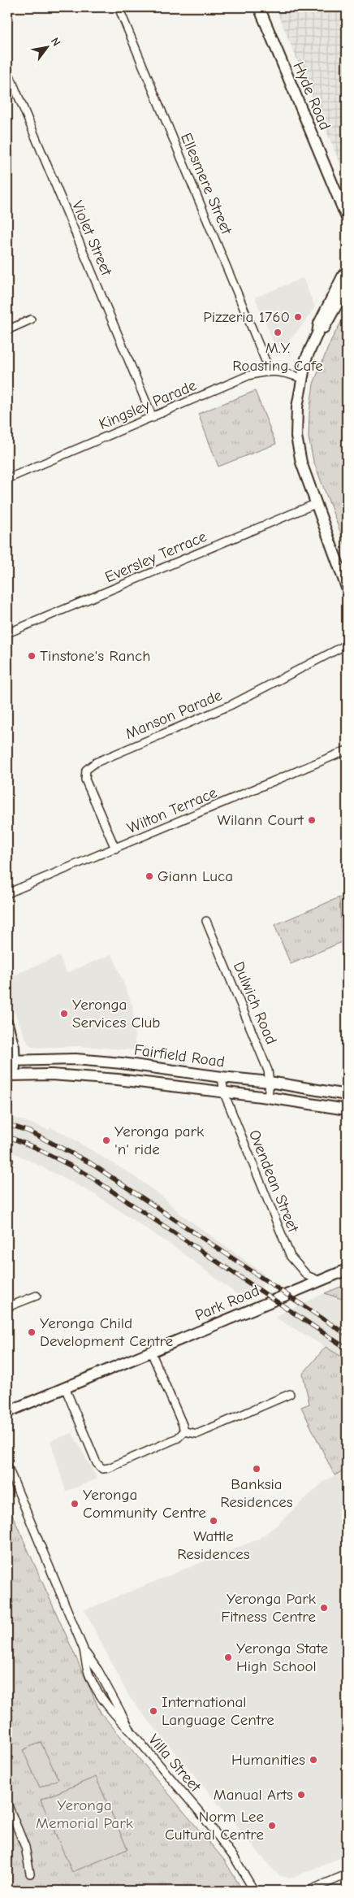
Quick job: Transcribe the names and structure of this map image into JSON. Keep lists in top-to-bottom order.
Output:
{
  "streets": {
    "street": [
      "Hyde Road",
      "Ellesmere Street",
      "Violet Street",
      "Kingsley Parade",
      "Eversley Terrace",
      "Manson Parade",
      "Wilton Terrace",
      "Dulwich Road",
      "Fairfield Road",
      "Ovendean Street",
      "Park Road",
      "Villa Street"
    ]
  },
  "crossings": [
    ["Ellesmere Street", "Kingsley Parade"],
    ["Violet Street", "Kingsley Parade"],
    ["Manson Parade", "Wilton Terrace"],
    ["Dulwich Road", "Fairfield Road"],
    ["Fairfield Road", "Ovendean Street"],
    ["Ovendean Street", "Park Road"]
  ],
  "parks": ["Yeronga Memorial Park"],
  "places": [
    "Pizzeria 1760",
    "M.Y. Roasting Cafe",
    "Tinstone's Ranch",
    "Wilann Court",
    "Giann Luca",
    "Yeronga Services Club",
    "Yeronga park 'n' ride",
    "Yeronga Child Development Centre",
    "Banksia Residences",
    "Yeronga Community Centre",
    "Wattle Residences",
    "Yeronga Park Fitness Centre",
    "Yeronga State High School",
    "International Language Centre",
    "Humanities",
    "Manual Arts",
    "Norm Lee Cultural Centre"
  ],
  "north": "top right"
}
